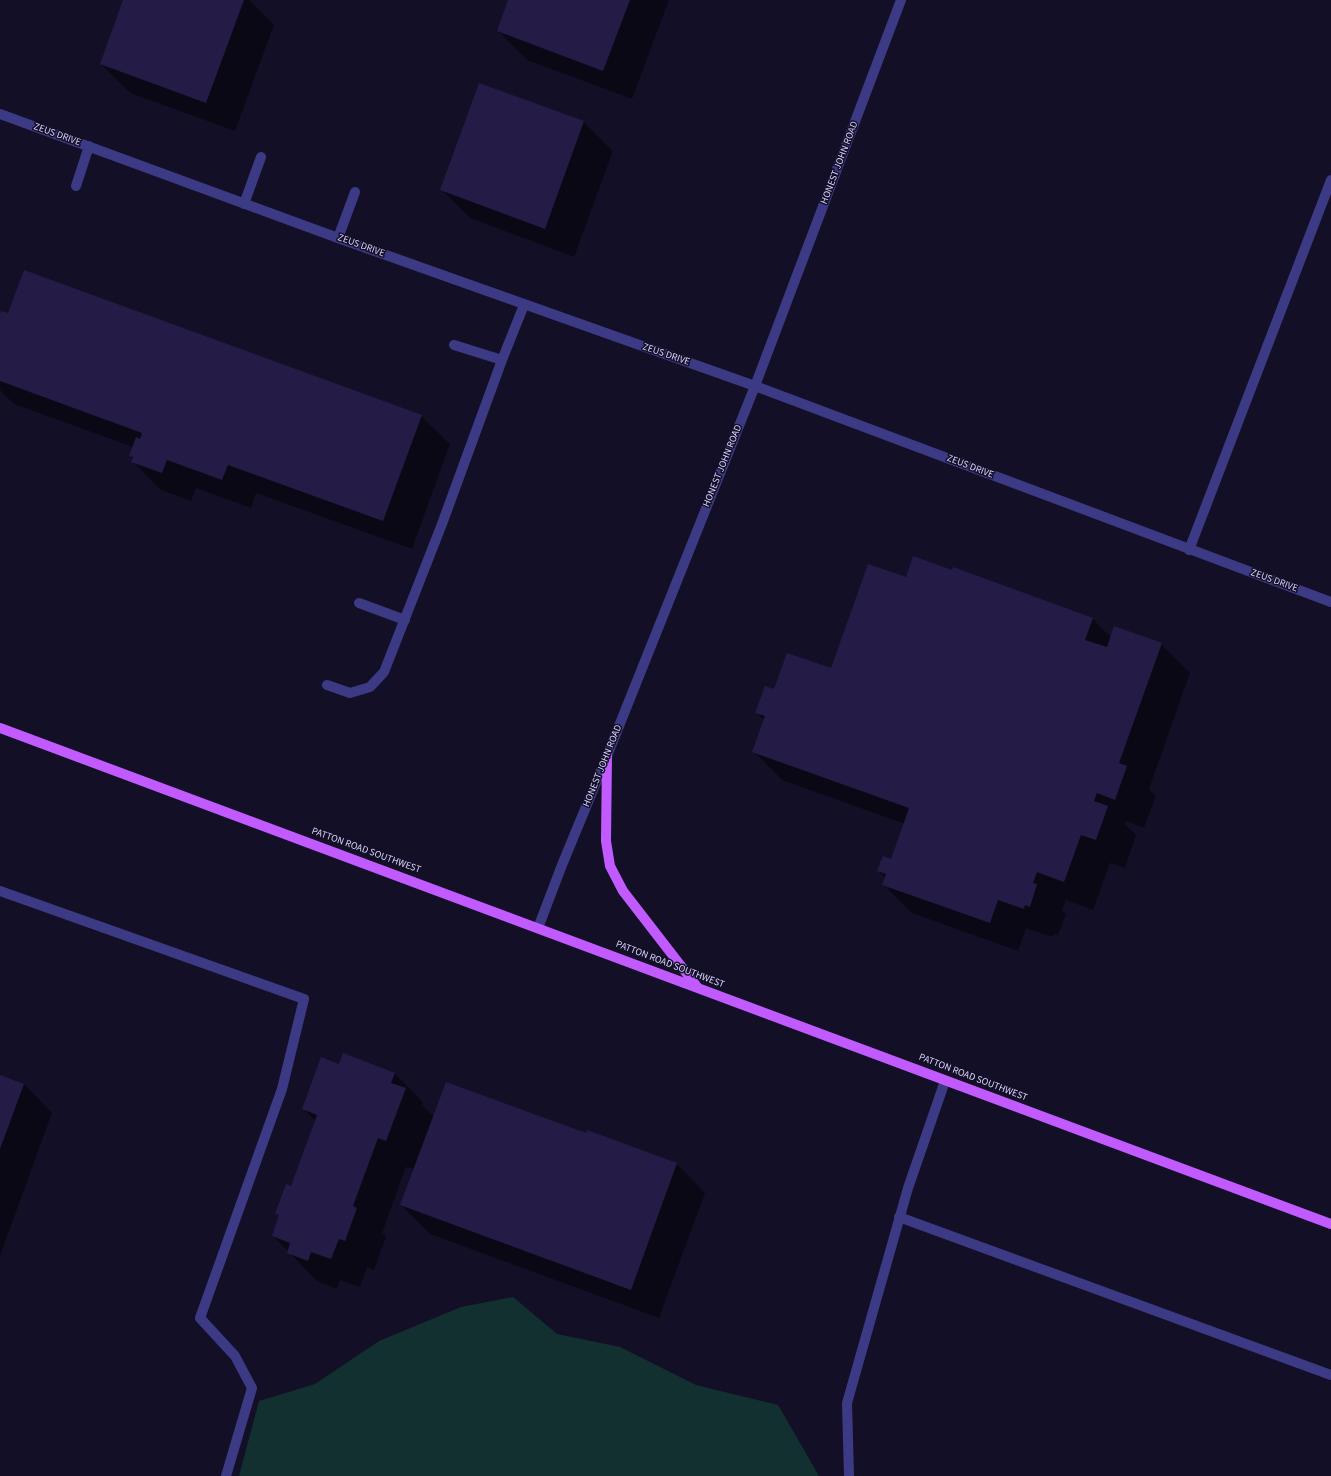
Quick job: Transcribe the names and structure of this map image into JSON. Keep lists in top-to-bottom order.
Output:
{
  "streets": {
    "main road": ["PATTON ROAD SOUTHWEST"],
    "street": ["ZEUS DRIVE", "HONEST JOHN ROAD"]
  },
  "crossings": [
    ["ZEUS DRIVE", "HONEST JOHN ROAD"],
    ["HONEST JOHN ROAD", "PATTON ROAD SOUTHWEST"]
  ]
}
